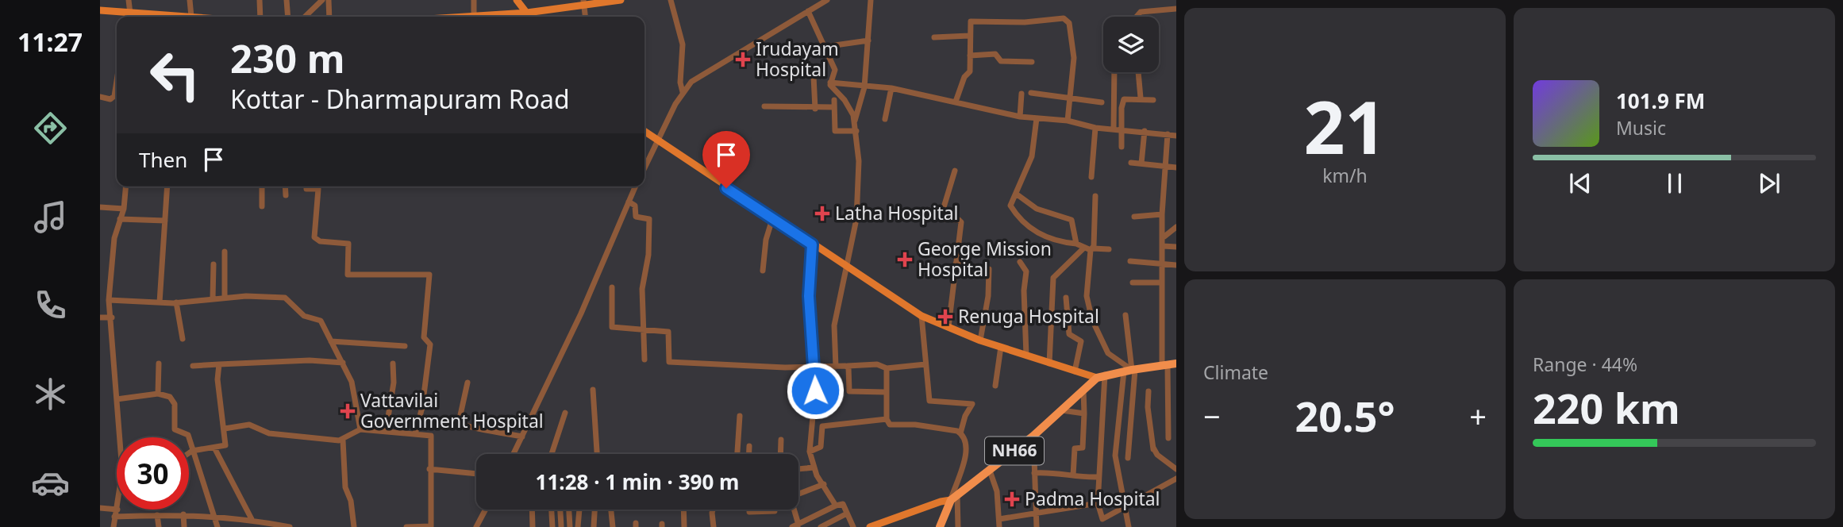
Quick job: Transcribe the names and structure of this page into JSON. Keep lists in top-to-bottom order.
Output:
{
  "streets": {
    "highway": ["NH66"]
  },
  "places": {
    "health": [
      "Irudayam Hospital",
      "Latha Hospital",
      "George Mission Hospital",
      "Renuga Hospital",
      "Vattavilai Government Hospital",
      "Padma Hospital"
    ]
  },
  "page": {
    "tabs": "11:27",
    "tile": [
      ["21", "km/h"],
      "Climate",
      ["Range · 44%", "220 km"]
    ],
    "turn": ["230 m", "Kottar - Dharmapuram Road"],
    "song": ["101.9 FM", "Music"],
    "then": "Then",
    "heat": ["−", "20.5°", "+"],
    "limit": "30",
    "trip": "11:28 · 1 min · 390 m"
  }
}
